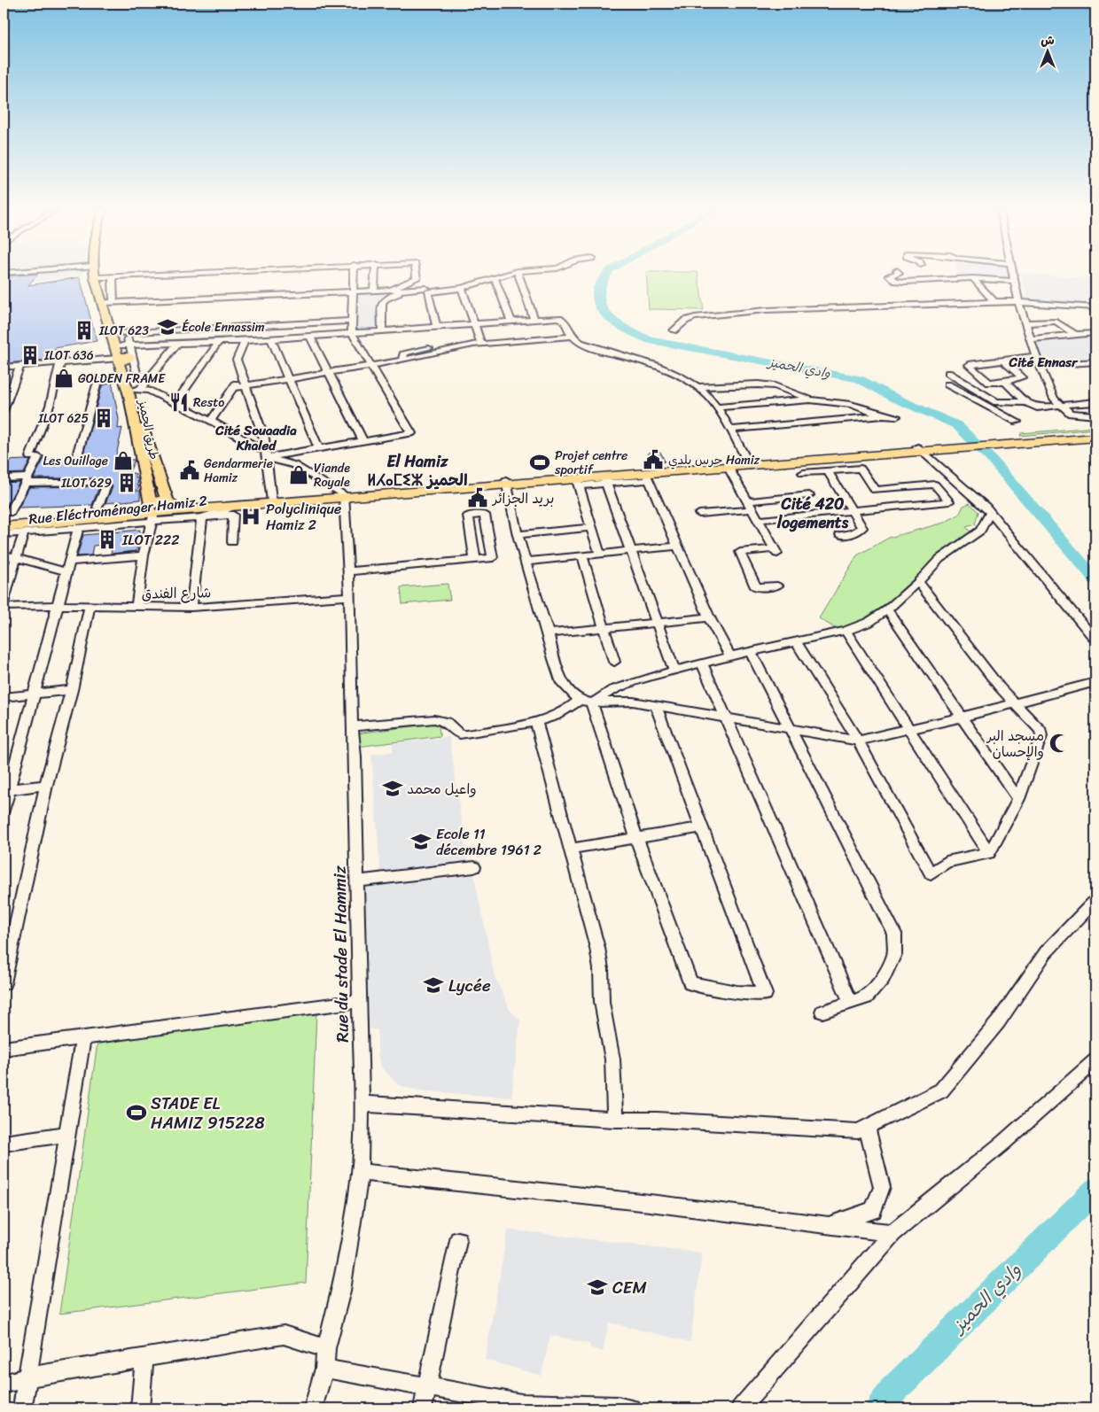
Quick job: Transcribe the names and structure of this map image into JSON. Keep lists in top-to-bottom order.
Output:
{
  "streets": {
    "main road": ["طريق الحميز"],
    "street": ["Rue Eléctroménager Hamiz 2", "شارع الفندق", "Rue du stade El Hammiz"]
  },
  "crossings": [
    ["طريق الحميز", "Rue Eléctroménager Hamiz 2"],
    ["شارع الفندق", "Rue du stade El Hammiz"]
  ],
  "districts": [
    "Cité Ennasr",
    "Cité Souaadia Khaled",
    "El Hamiz ⵍⵃⴰⵎⵉⵣ الحميز",
    "Cité 420 logements"
  ],
  "water": ["وادي الحميز"],
  "places": {
    "school or university": [
      "École Ennassim",
      "واعيل محمد",
      "Ecole 11 décembre 1961 2",
      "Lycée",
      "CEM"
    ],
    "building": [
      "ILOT 623",
      "ILOT 636",
      "ILOT 625",
      "ILOT 629",
      "ILOT 222"
    ],
    "shop": ["GOLDEN FRAME", "Les Ouillage", "Viande Royale"],
    "restaurant": ["Resto"],
    "public building": ["حرس بلدي Hamiz", "Gendarmerie Hamiz", "بريد الجزائر"],
    "sports": ["Projet centre sportif", "STADE EL HAMIZ 915228"],
    "hospital": ["Polyclinique Hamiz 2"],
    "mosque": ["مسجد البر والإحسان"]
  },
  "north": "top"
}
